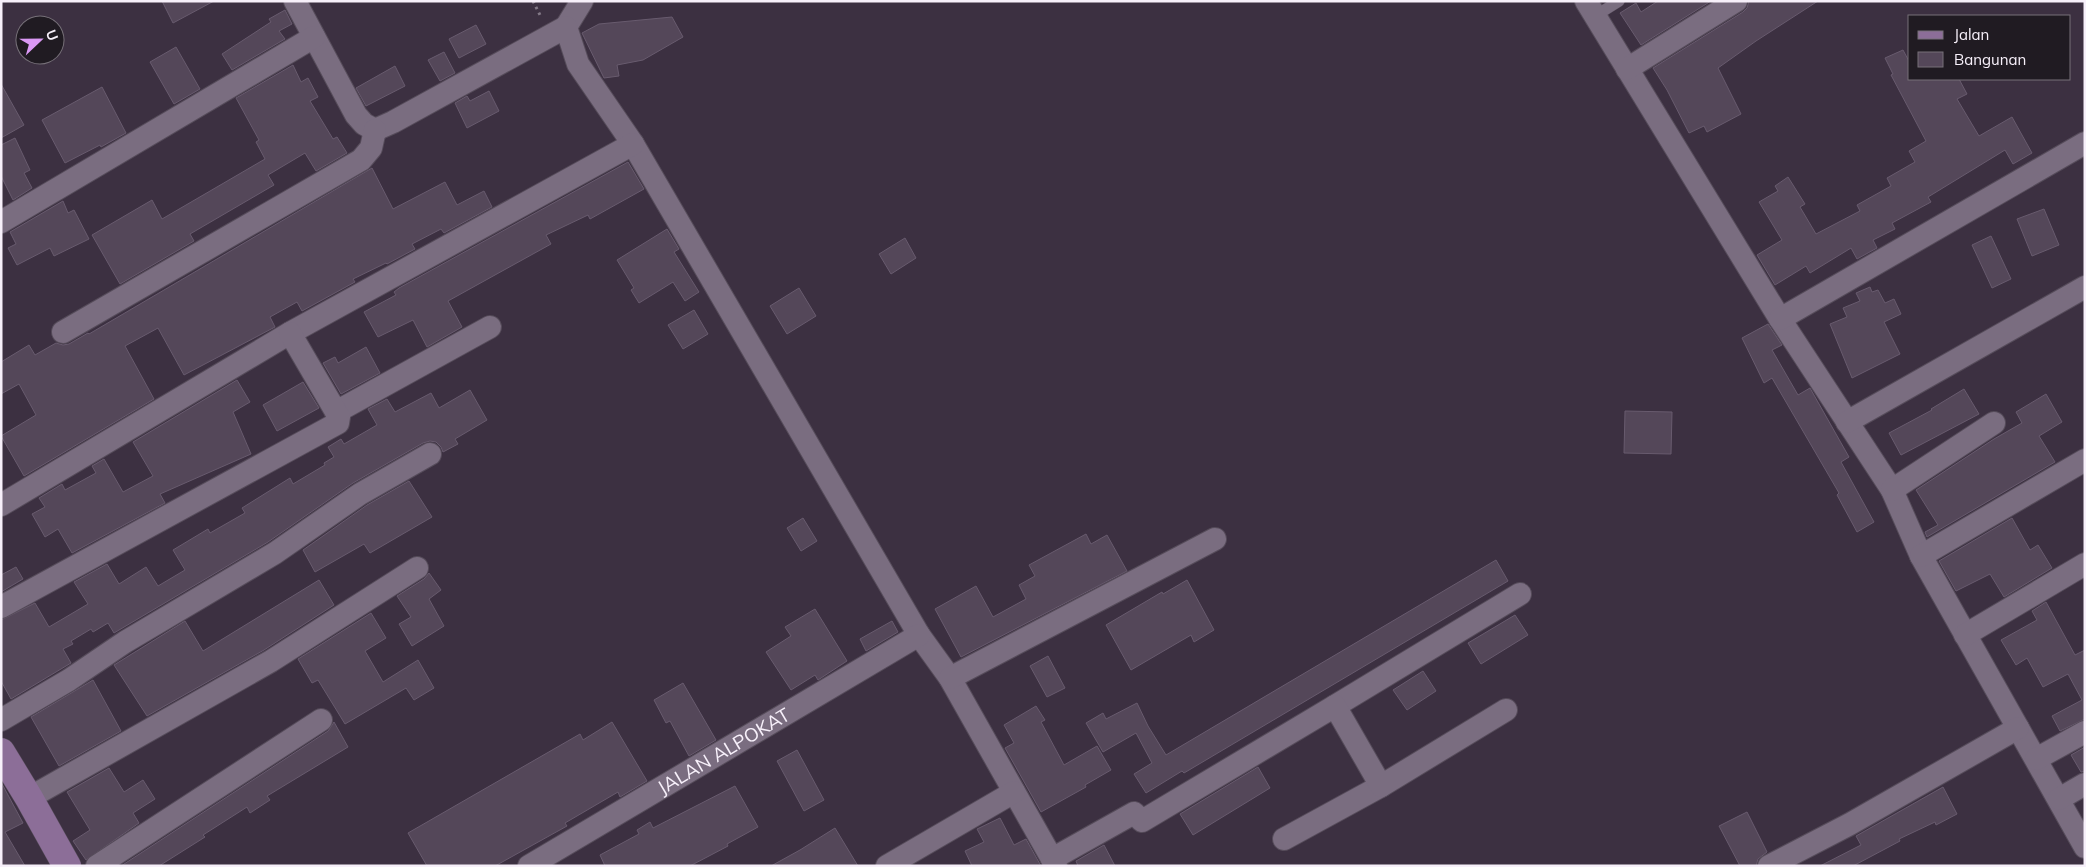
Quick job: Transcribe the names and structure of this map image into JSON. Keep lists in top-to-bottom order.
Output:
{
  "streets": {
    "street": ["JALAN ALPOKAT"]
  },
  "legend": ["Jalan", "Bangunan"],
  "north": "right"
}
